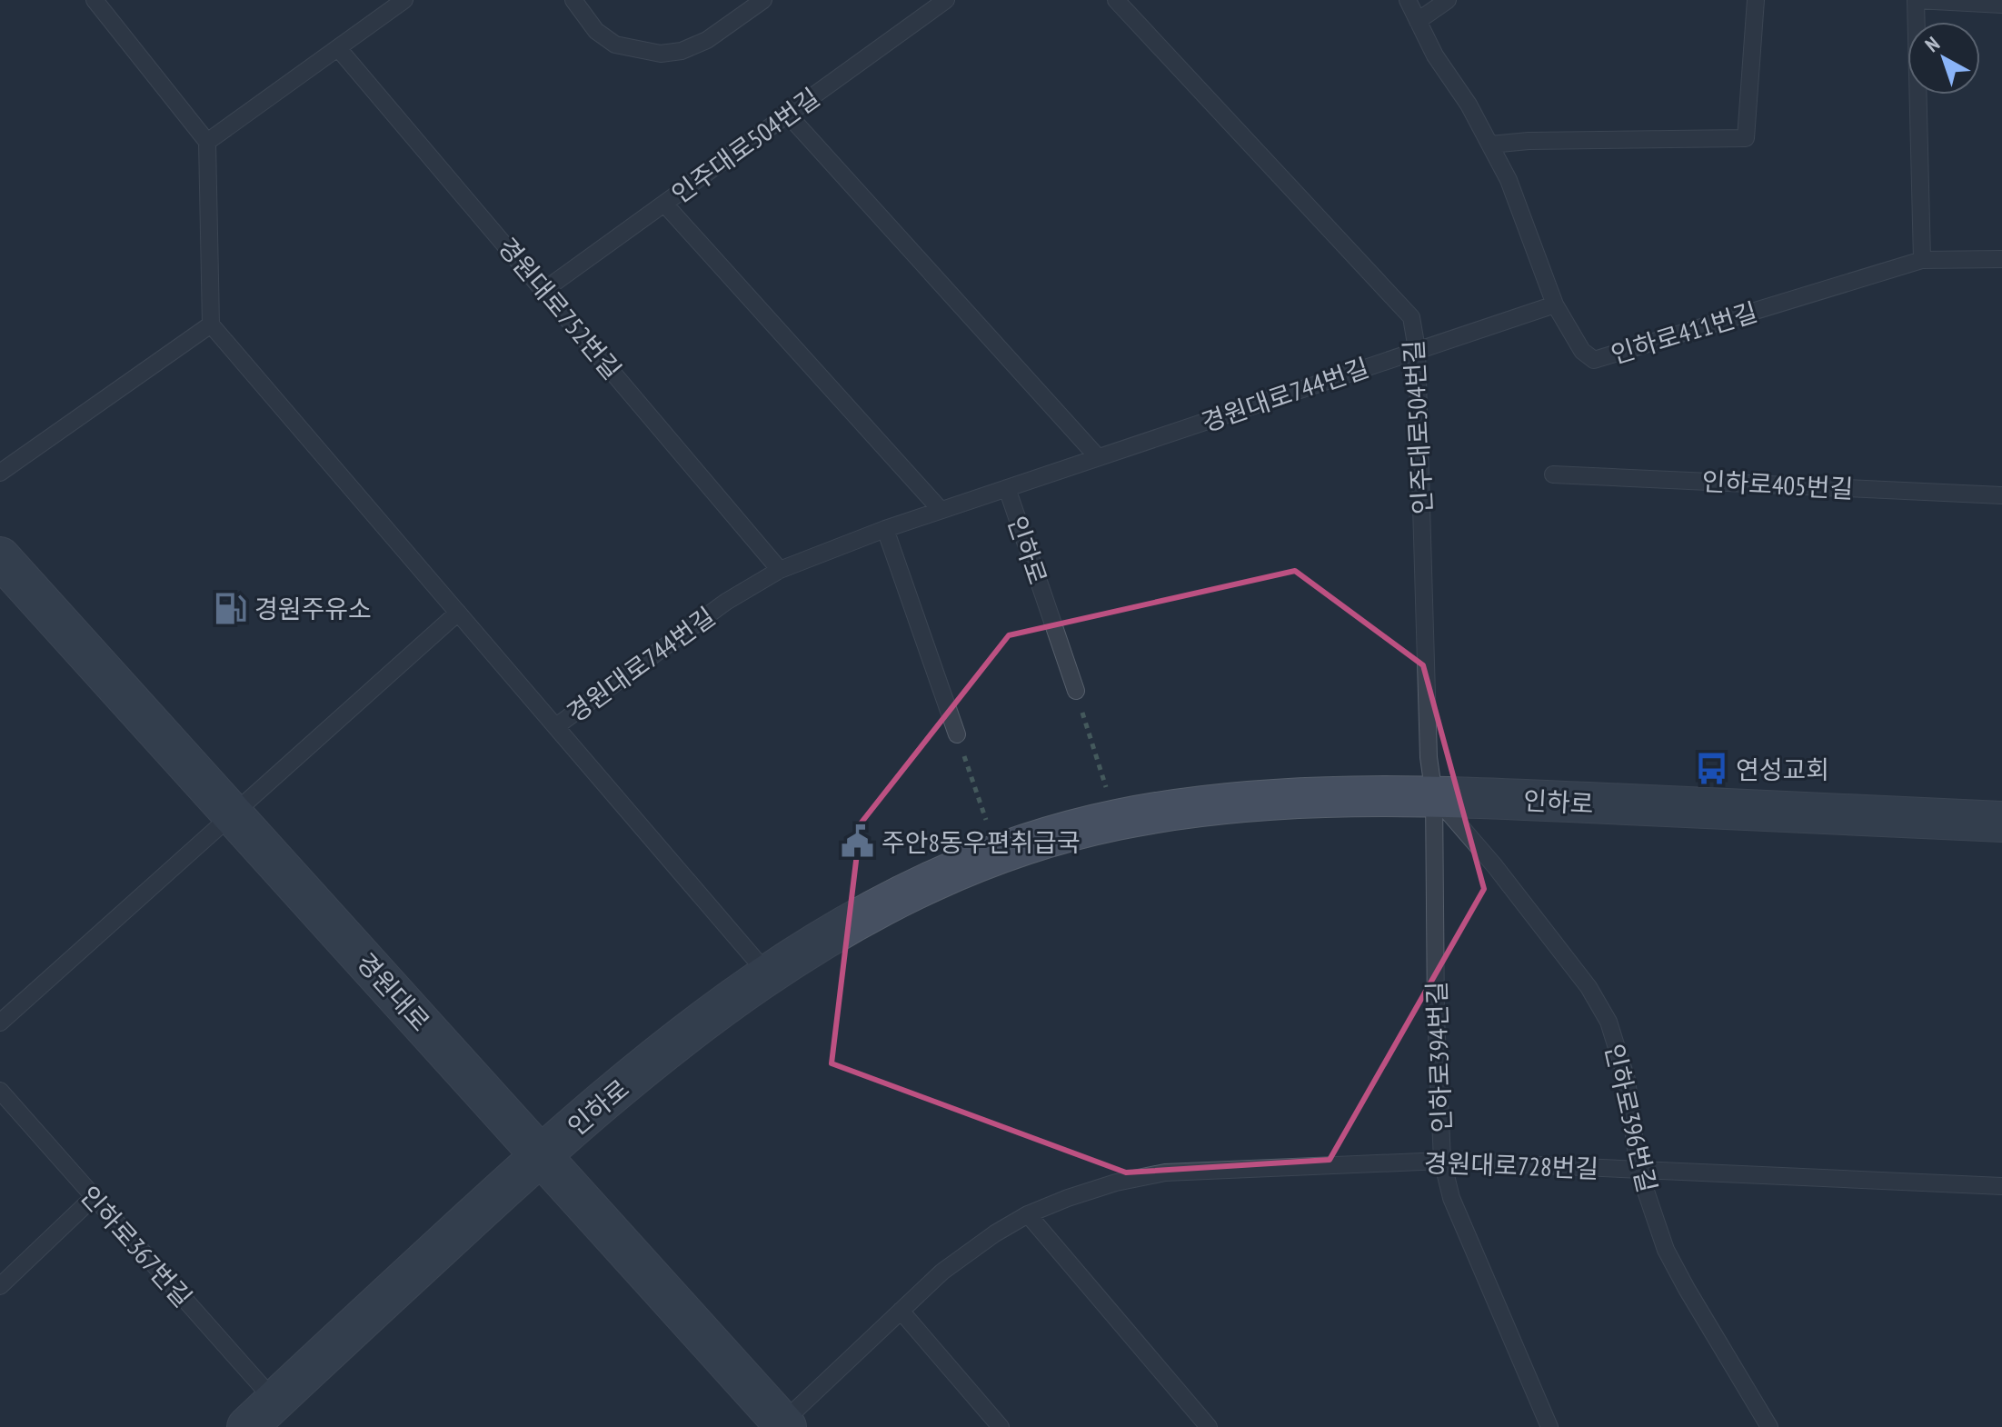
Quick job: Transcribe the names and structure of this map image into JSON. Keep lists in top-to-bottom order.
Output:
{
  "streets": {
    "main road": ["인하로", "경원대로"],
    "lane": [
      "인주대로504번길",
      "경원대로752번길",
      "인하로411번길",
      "경원대로744번길",
      "인하로405번길",
      "인하로394번길",
      "인하로396번길",
      "경원대로728번길",
      "인하로367번길"
    ]
  },
  "crossings": [
    ["인주대로504번길", "경원대로752번길"],
    ["인주대로504번길", "경원대로744번길"],
    ["인주대로504번길", "인하로"],
    ["인주대로504번길", "인하로394번길"],
    ["인주대로504번길", "인하로396번길"],
    ["경원대로752번길", "경원대로744번길"],
    ["인하로411번길", "경원대로744번길"],
    ["경원대로744번길", "인하로"],
    ["인하로", "경원대로"],
    ["인하로", "인하로394번길"],
    ["인하로", "인하로396번길"],
    ["인하로", "인하로367번길"],
    ["경원대로", "경원대로728번길"],
    ["인하로394번길", "인하로396번길"],
    ["인하로394번길", "경원대로728번길"],
    ["인하로396번길", "경원대로728번길"]
  ],
  "places": {
    "fuel station": ["경원주유소"],
    "bus stop": ["연성교회"],
    "public building": ["주안8동우편취급국"]
  },
  "north": "top left"
}
